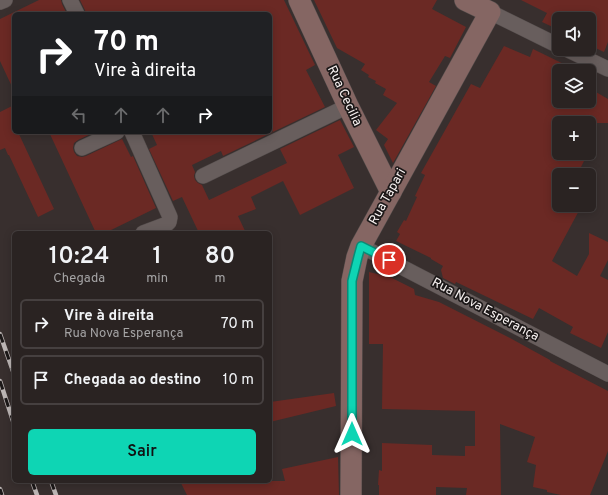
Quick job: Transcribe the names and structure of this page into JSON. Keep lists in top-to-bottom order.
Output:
{
  "streets": {
    "street": ["Rua Cecilia", "Rua Tapari", "Rua Nova Esperança"]
  },
  "crossings": [
    ["Rua Cecilia", "Rua Tapari"],
    ["Rua Tapari", "Rua Nova Esperança"]
  ],
  "page": {
    "map_buttons": ["+", "−"],
    "turn": ["70 m", "Vire à direita"],
    "eta": [
      "10:24",
      "Chegada",
      "1",
      "min",
      "80",
      "m"
    ],
    "list": [
      {
        "name": "Vire à direita",
        "note": "Rua Nova Esperança",
        "value": "70 m"
      },
      {
        "name": "Chegada ao destino",
        "value": "10 m"
      }
    ],
    "buttons": "Sair"
  }
}
